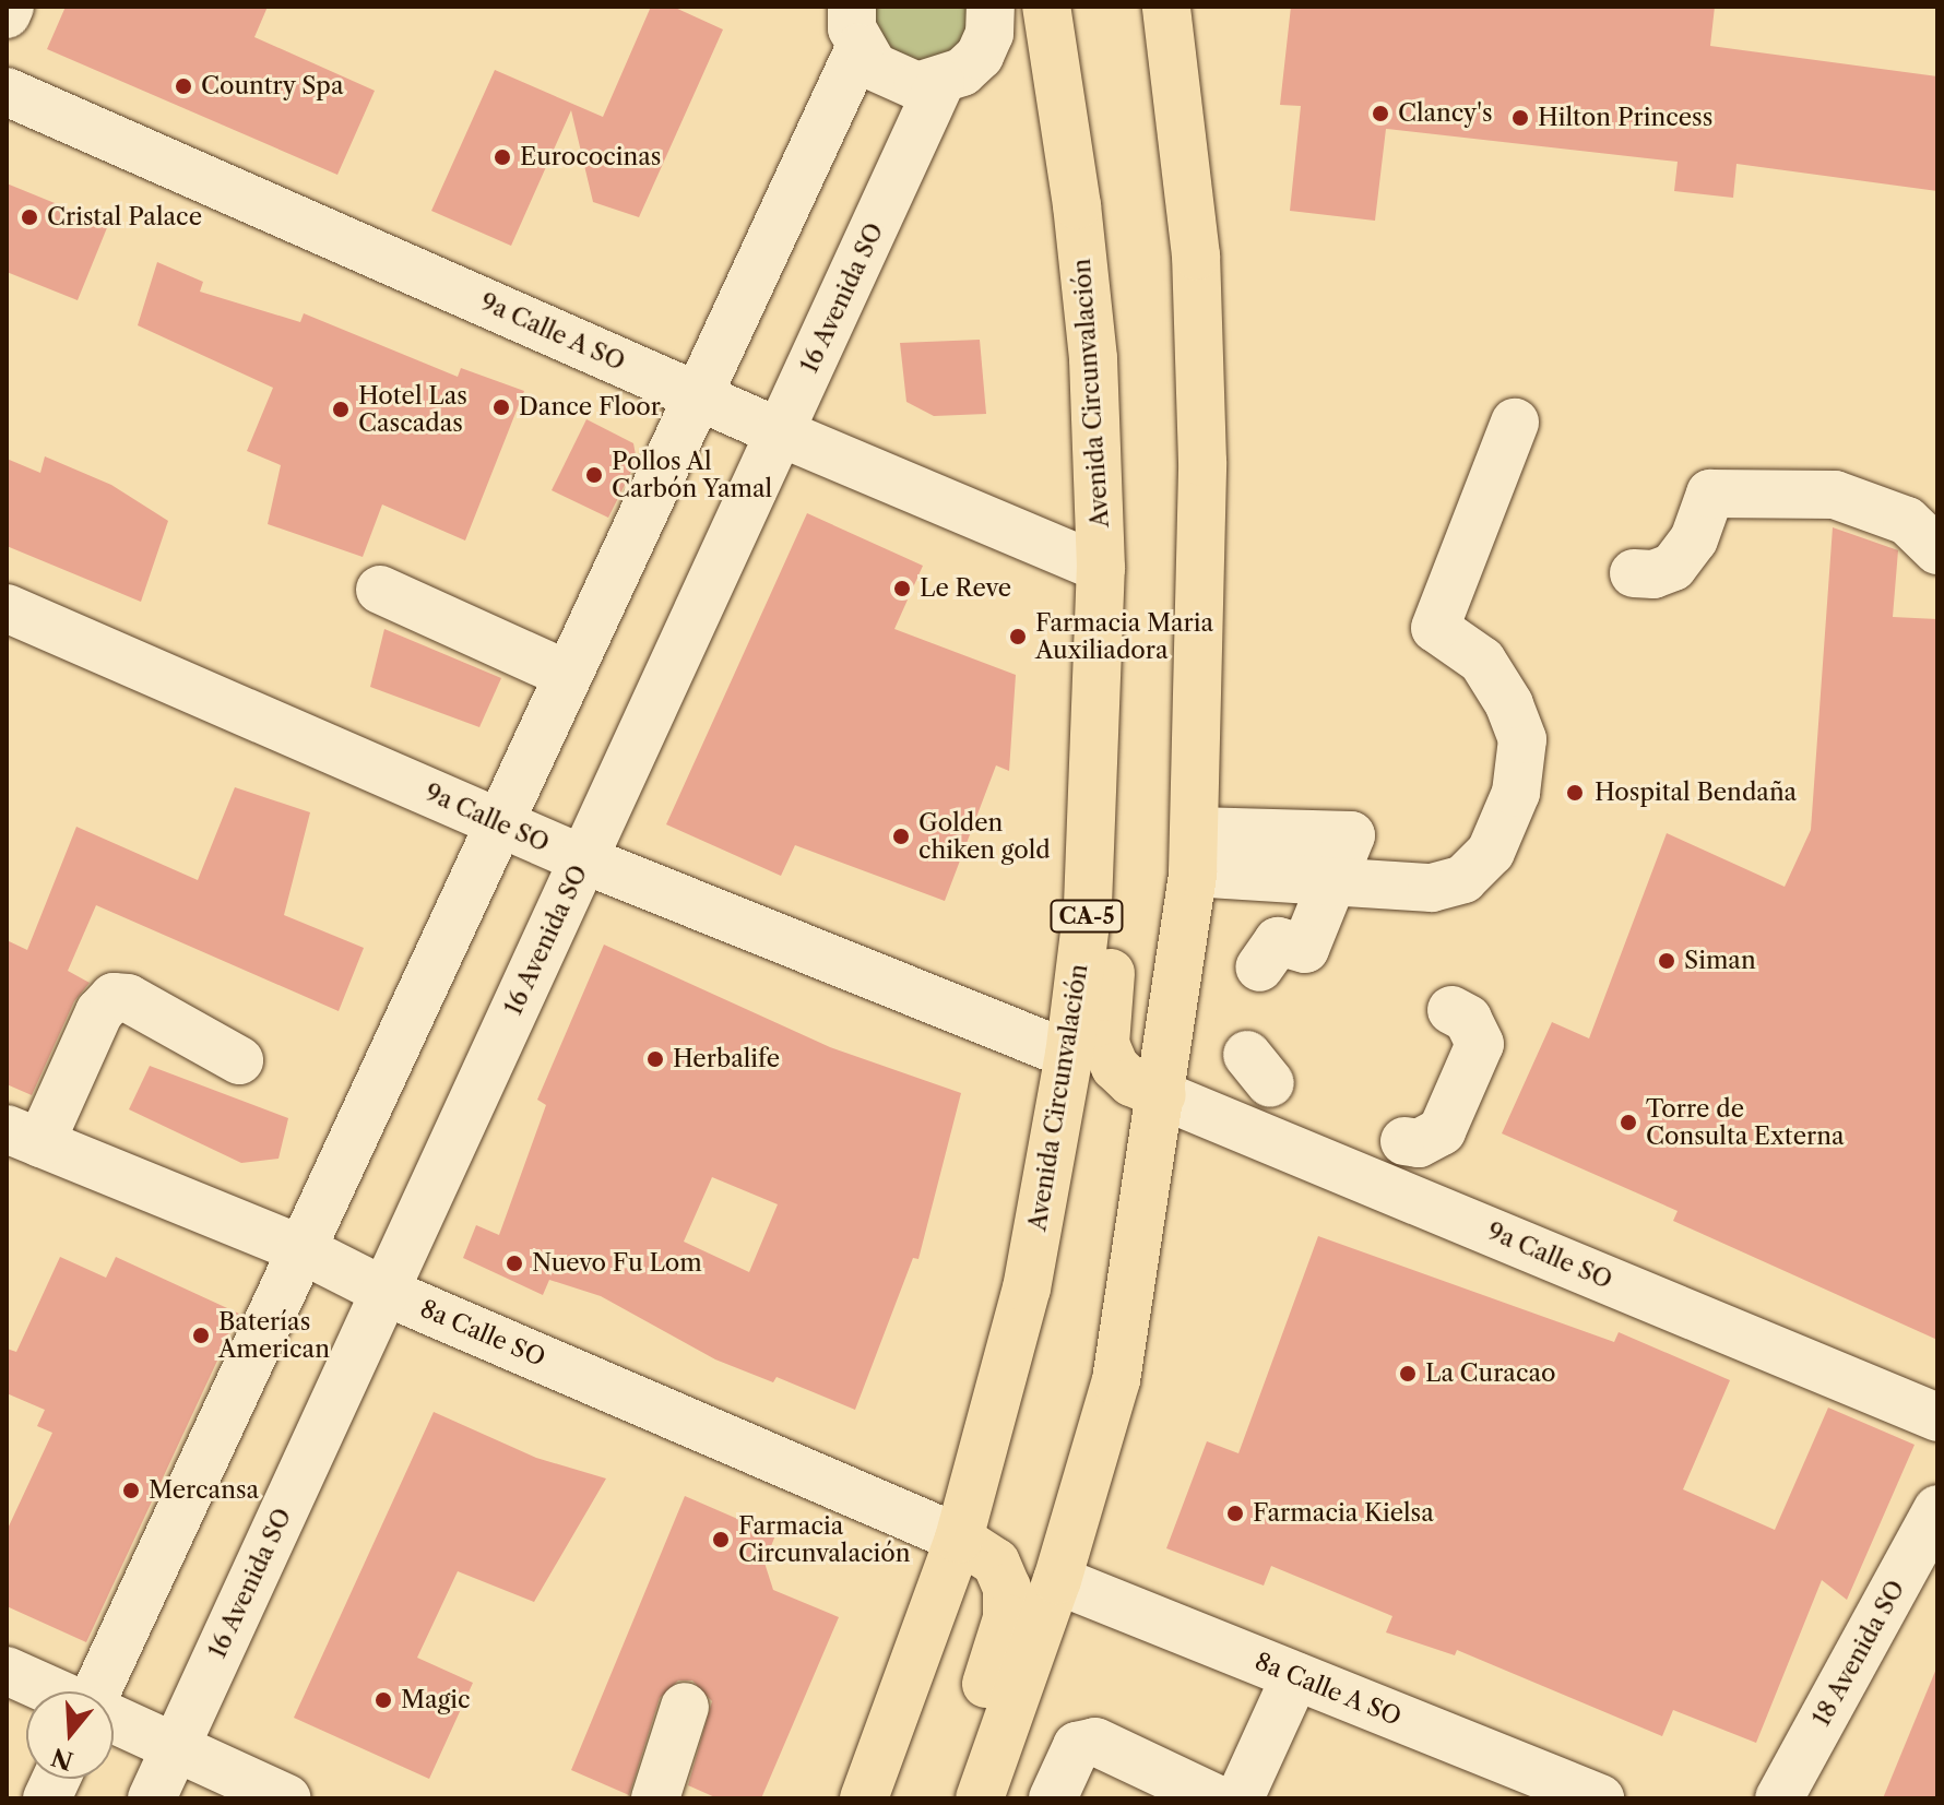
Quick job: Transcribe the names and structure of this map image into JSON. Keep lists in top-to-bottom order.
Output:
{
  "streets": {
    "highway": ["Avenida Circunvalación", "CA-5"],
    "street": [
      "16 Avenida SO",
      "9a Calle A SO",
      "9a Calle SO",
      "8a Calle SO",
      "18 Avenida SO",
      "8a Calle A SO"
    ]
  },
  "crossings": [
    ["16 Avenida SO", "9a Calle A SO"],
    ["16 Avenida SO", "9a Calle SO"],
    ["16 Avenida SO", "8a Calle SO"],
    ["9a Calle A SO", "Avenida Circunvalación"],
    ["Avenida Circunvalación", "9a Calle SO"],
    ["Avenida Circunvalación", "8a Calle SO"]
  ],
  "places": [
    "Country Spa",
    "Clancy's",
    "Hilton Princess",
    "Eurococinas",
    "Cristal Palace",
    "Dance Floor",
    "Hotel Las Cascadas",
    "Pollos Al Carbón Yamal",
    "Le Reve",
    "Farmacia Maria Auxiliadora",
    "Hospital Bendaña",
    "Golden chiken gold",
    "Siman",
    "Herbalife",
    "Torre de Consulta Externa",
    "Nuevo Fu Lom",
    "Baterías American",
    "La Curacao",
    "Mercansa",
    "Farmacia Kielsa",
    "Farmacia Circunvalación",
    "Magic"
  ],
  "north": "bottom"
}
